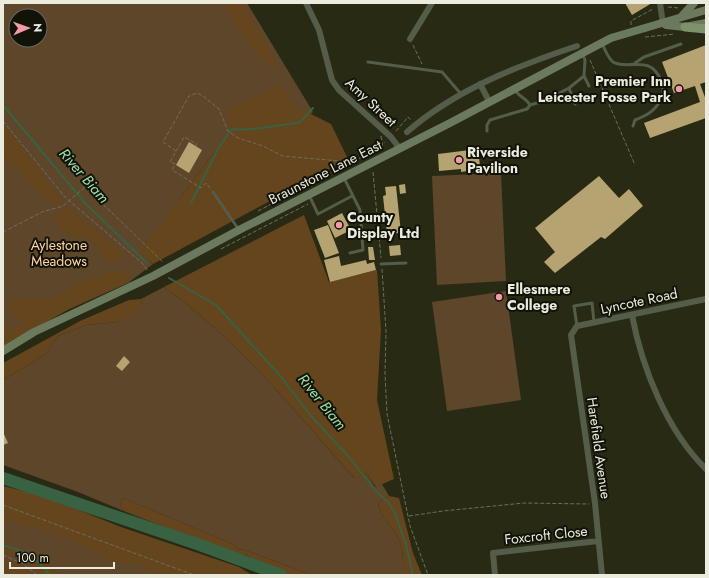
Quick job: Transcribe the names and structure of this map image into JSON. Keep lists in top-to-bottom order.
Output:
{
  "streets": {
    "street": [
      "Amy Street",
      "Braunstone Lane East",
      "Lyncote Road",
      "Harefield Avenue",
      "Foxcroft Close"
    ]
  },
  "crossings": [
    ["Amy Street", "Braunstone Lane East"],
    ["Lyncote Road", "Harefield Avenue"],
    ["Harefield Avenue", "Foxcroft Close"]
  ],
  "water": ["River Biam"],
  "parks": ["Aylestone Meadows"],
  "places": [
    "Premier Inn Leicester Fosse Park",
    "Riverside Pavilion",
    "County Display Ltd",
    "Ellesmere College"
  ],
  "scale_bar": "100 m",
  "north": "right"
}
